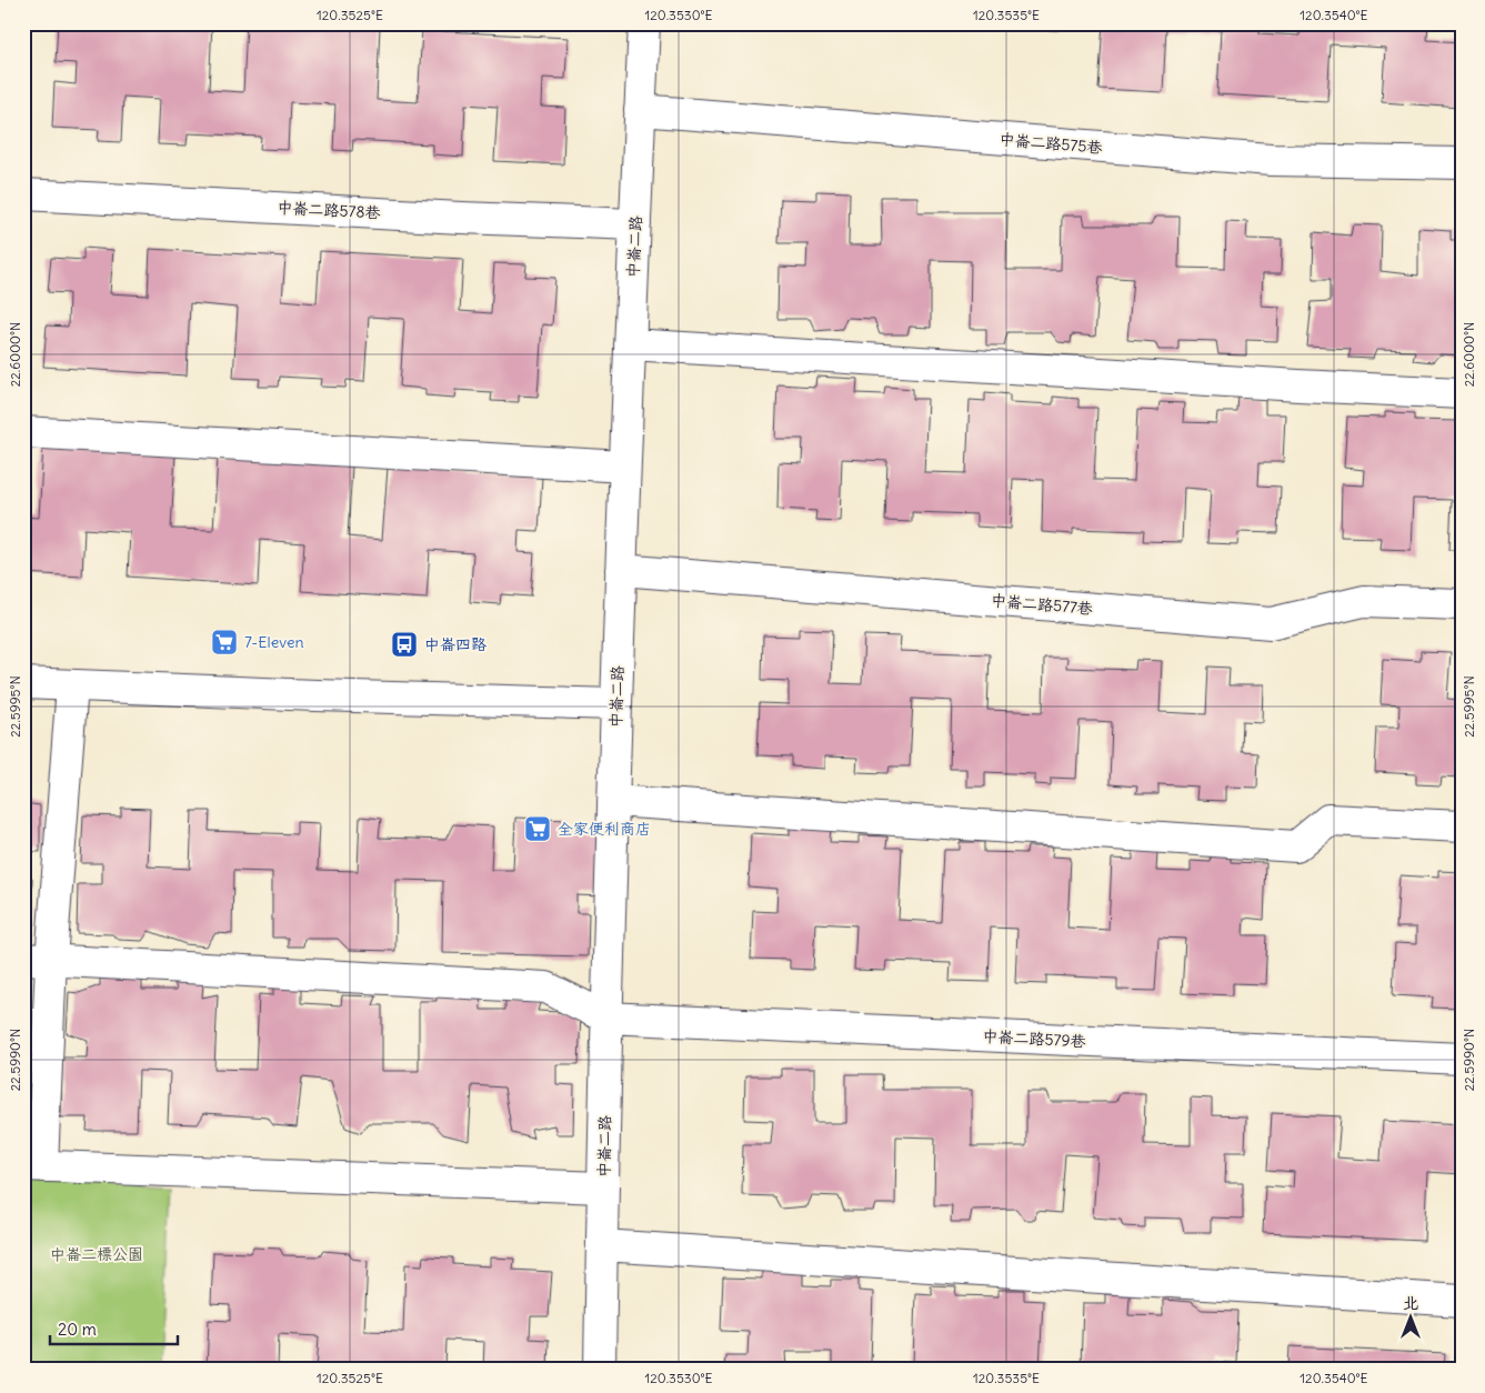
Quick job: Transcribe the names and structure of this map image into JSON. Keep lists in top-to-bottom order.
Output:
{
  "streets": {
    "street": [
      "中崙二路575巷",
      "中崙二路578巷",
      "中崙二路",
      "中崙二路577巷",
      "中崙二路579巷"
    ]
  },
  "crossings": [
    ["中崙二路575巷", "中崙二路"],
    ["中崙二路578巷", "中崙二路"],
    ["中崙二路", "中崙二路577巷"],
    ["中崙二路", "中崙二路579巷"]
  ],
  "parks": ["中崙二標公園"],
  "places": {
    "supermarket": ["7-Eleven", "全家便利商店"],
    "bus stop": ["中崙四路"]
  },
  "scale_bar": "20 m",
  "north": "top",
  "coordinates": [
    "120.3525°E",
    "120.3530°E",
    "120.3535°E",
    "120.3540°E",
    "22.6000°N",
    "22.5995°N",
    "22.5990°N"
  ]
}
